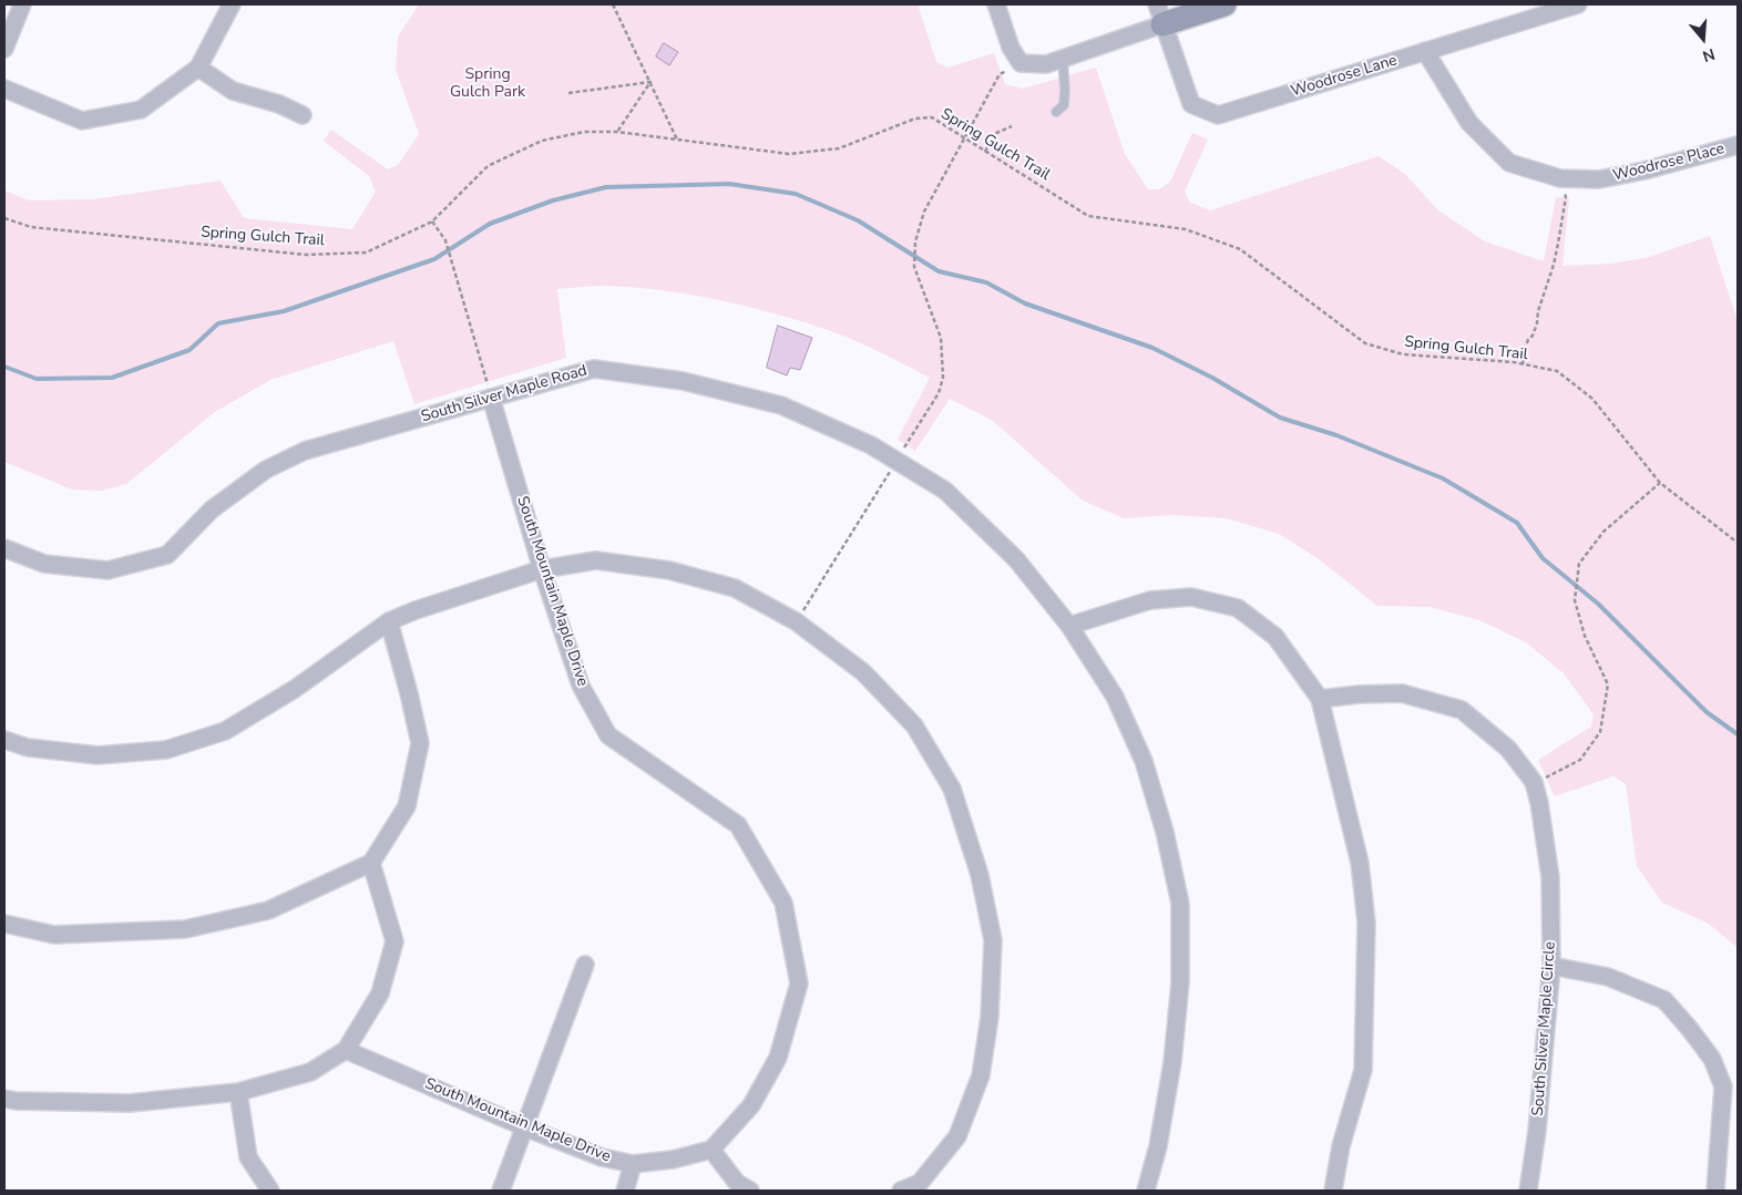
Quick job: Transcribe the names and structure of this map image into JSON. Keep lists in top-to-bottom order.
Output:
{
  "streets": {
    "street": [
      "Woodrose Lane",
      "Woodrose Place",
      "South Silver Maple Road",
      "South Mountain Maple Drive",
      "South Silver Maple Circle"
    ],
    "path": ["Spring Gulch Trail"]
  },
  "crossings": [
    ["Woodrose Lane", "Woodrose Place"],
    ["South Silver Maple Road", "South Mountain Maple Drive"]
  ],
  "parks": ["Spring Gulch Park"],
  "north": "bottom"
}
